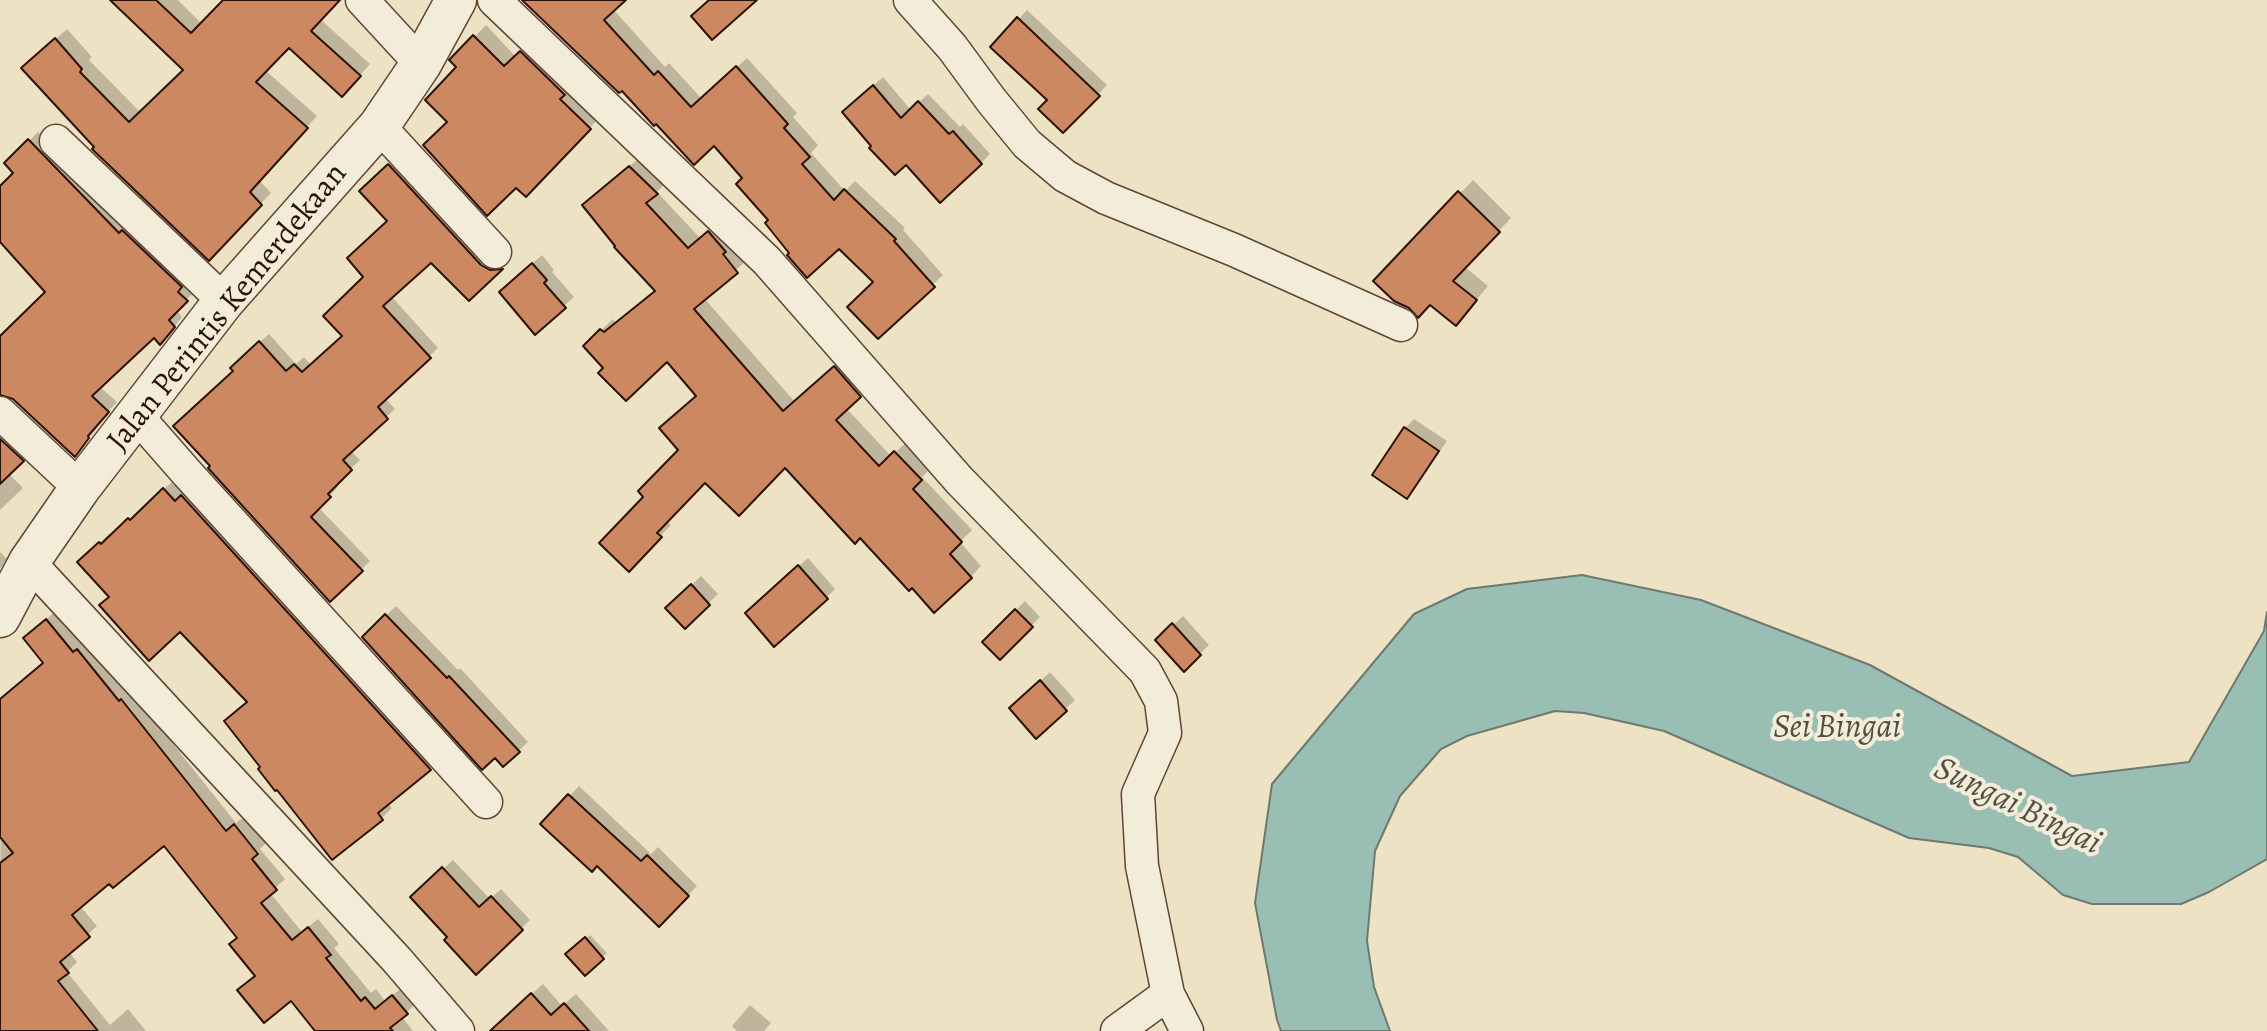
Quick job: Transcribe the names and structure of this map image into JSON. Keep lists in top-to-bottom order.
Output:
{
  "streets": {
    "street": ["Jalan Perintis Kemerdekaan"]
  },
  "water": ["Sei Bingai", "Sungai Bingai"]
}
